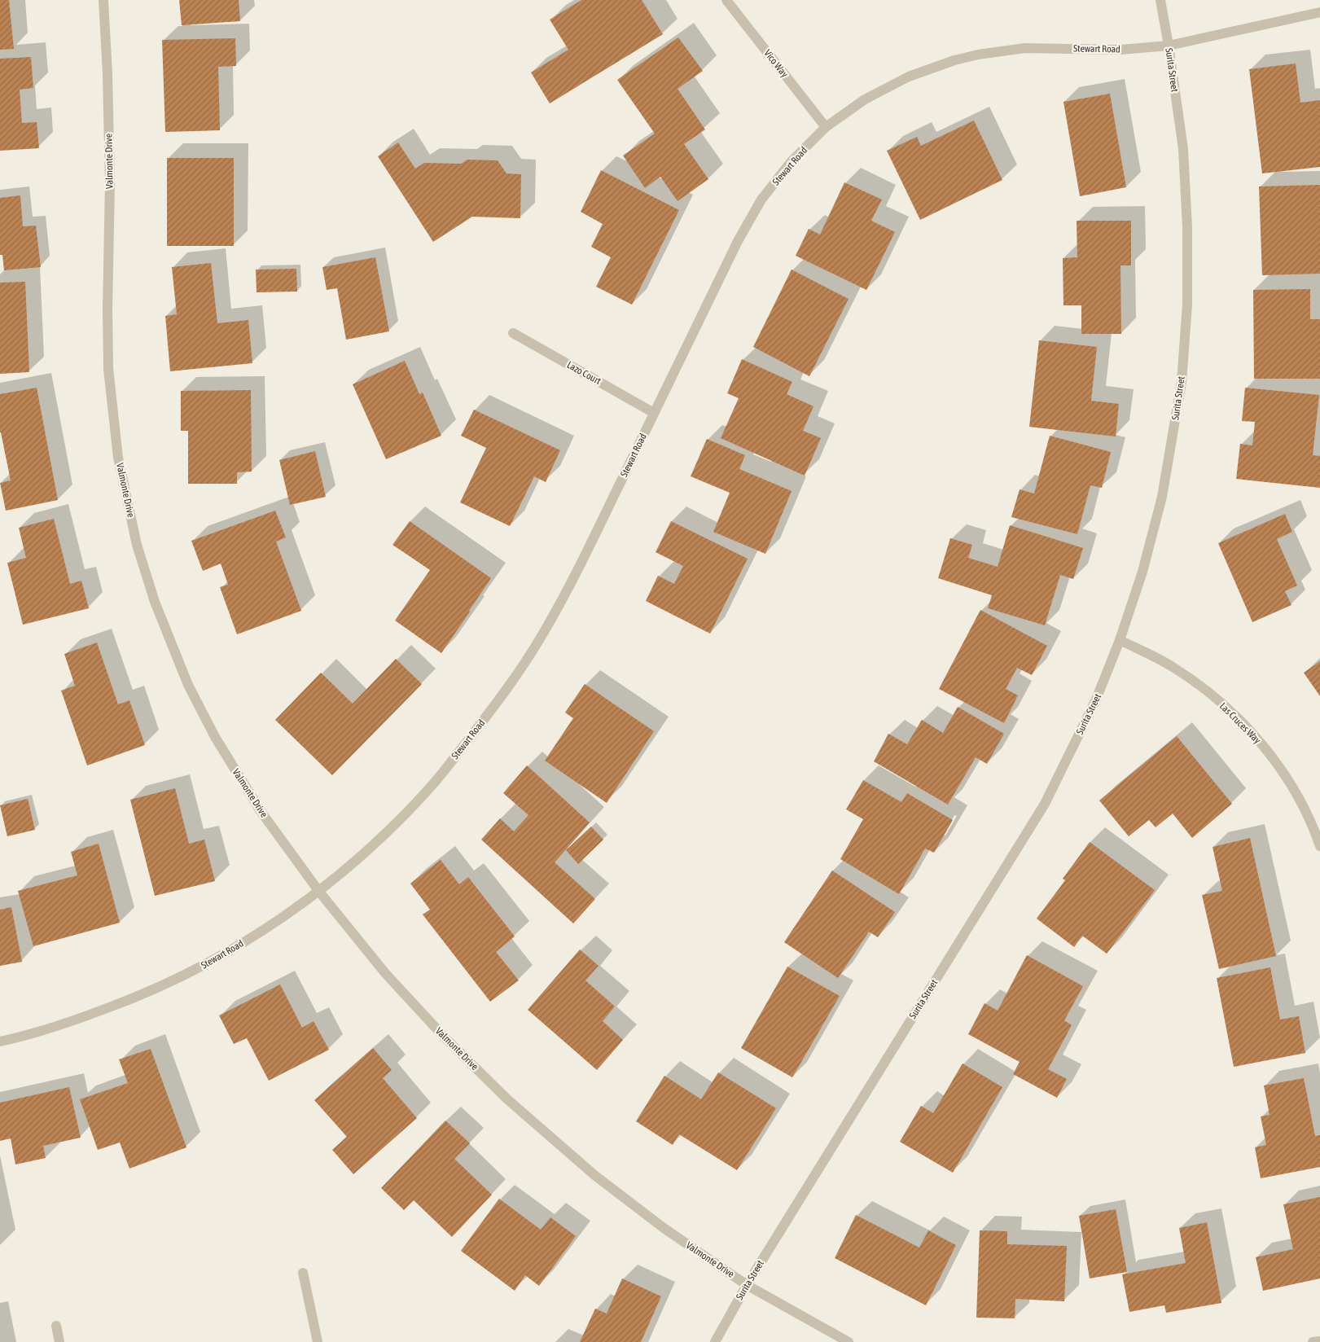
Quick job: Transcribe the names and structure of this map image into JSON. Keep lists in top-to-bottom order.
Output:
{
  "streets": {
    "street": [
      "Stewart Road",
      "Vico Way",
      "Surita Street",
      "Valmonte Drive",
      "Lazo Court",
      "Las Cruces Way"
    ]
  },
  "crossings": [
    ["Stewart Road", "Vico Way"],
    ["Stewart Road", "Surita Street"],
    ["Stewart Road", "Valmonte Drive"],
    ["Stewart Road", "Lazo Court"],
    ["Surita Street", "Valmonte Drive"],
    ["Surita Street", "Las Cruces Way"]
  ]
}
